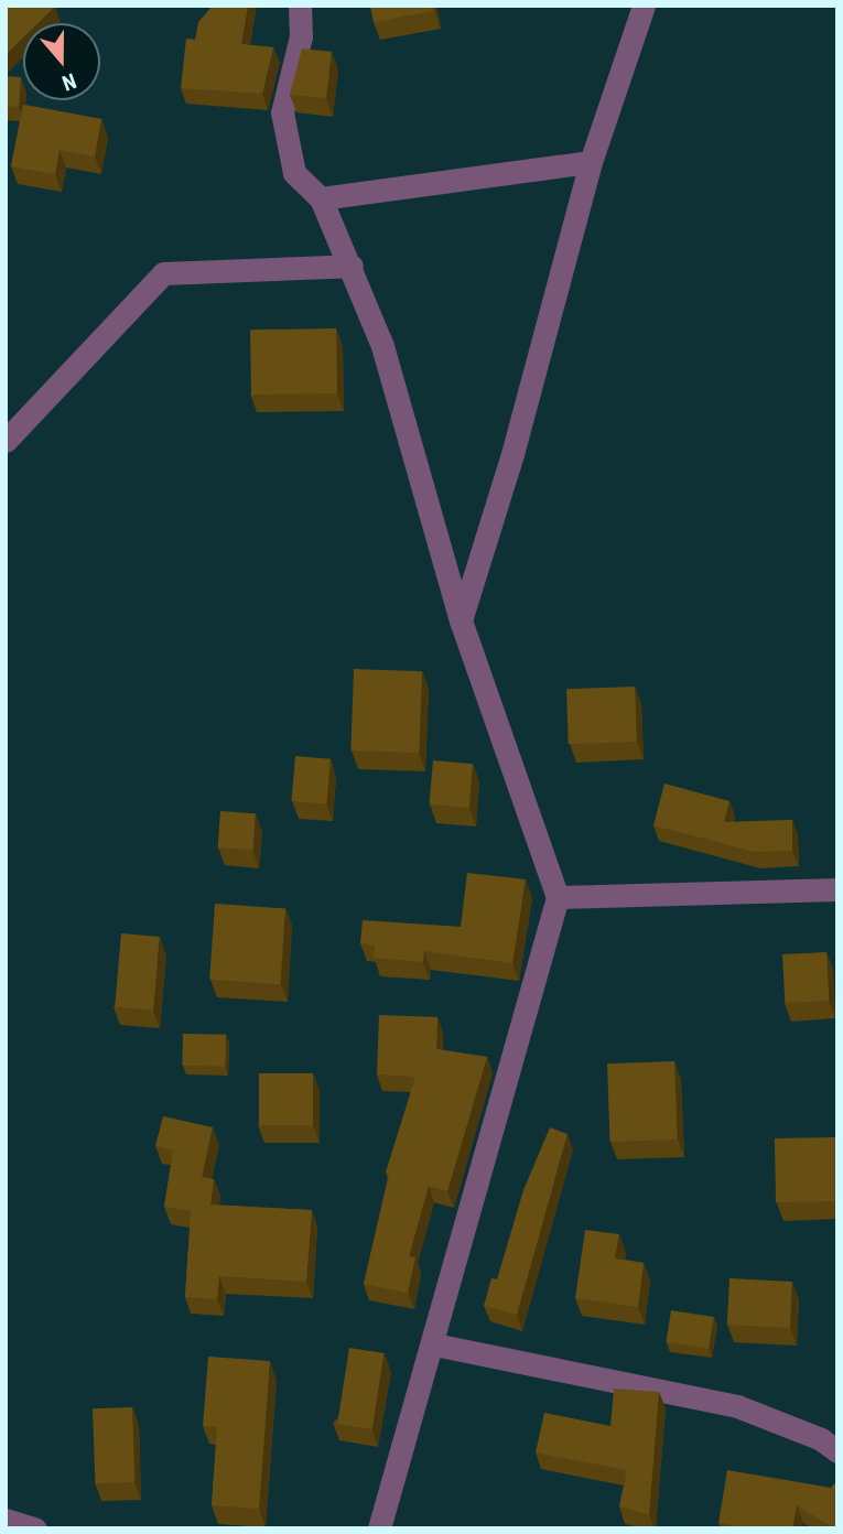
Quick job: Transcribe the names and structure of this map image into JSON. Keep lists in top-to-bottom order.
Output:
{
  "north": "bottom"
}
